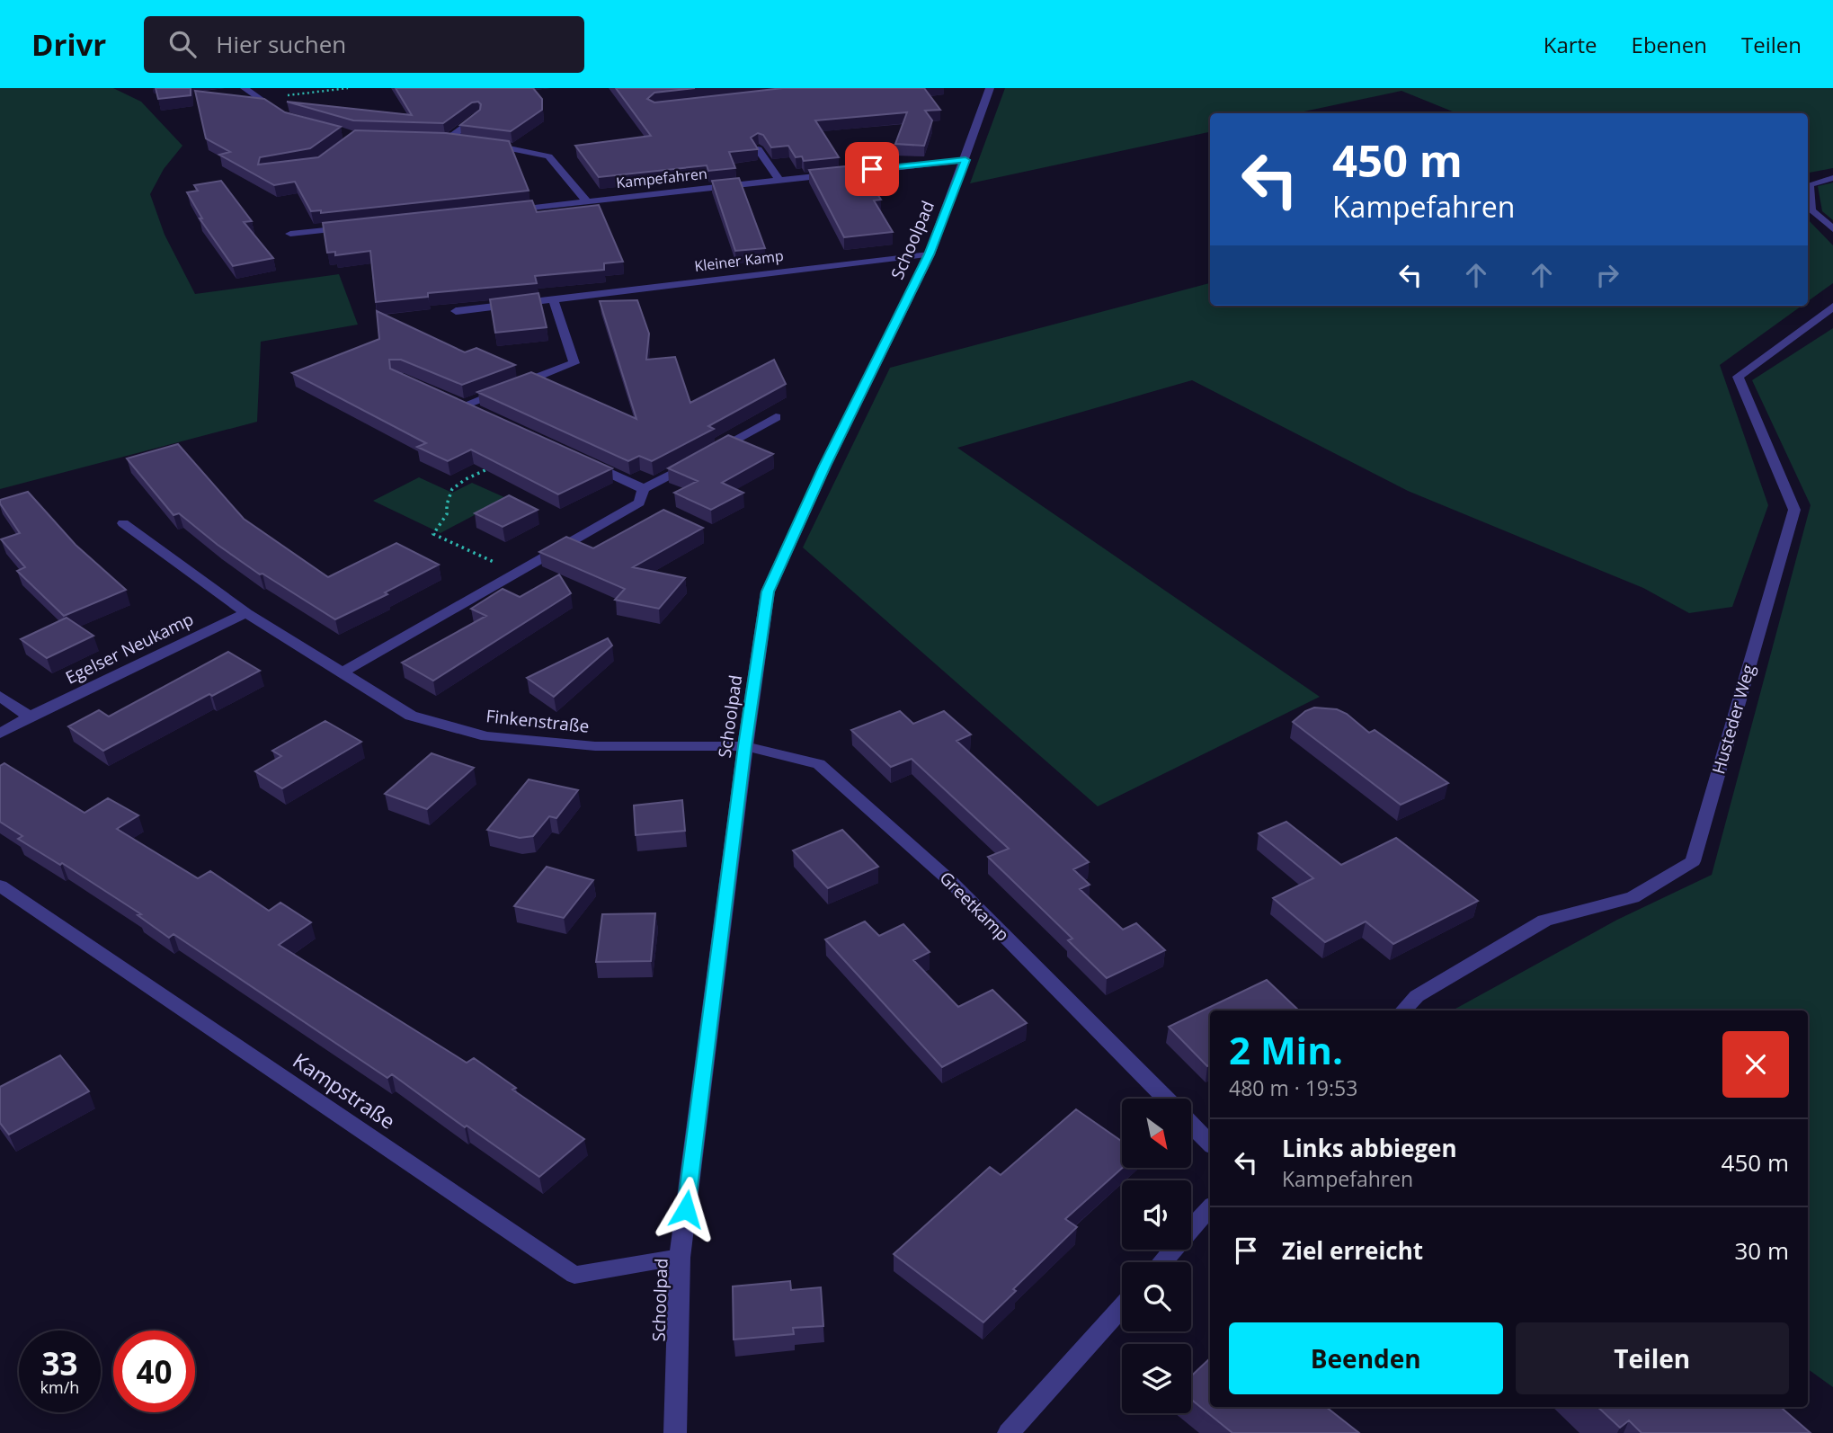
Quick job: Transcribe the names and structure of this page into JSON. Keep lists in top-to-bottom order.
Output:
{
  "streets": {
    "street": [
      "Kampefahren",
      "Schoolpad",
      "Kleiner Kamp",
      "Egelser Neukamp",
      "Husteder Weg",
      "Finkenstraße",
      "Greetkamp",
      "Kampstraße"
    ]
  },
  "crossings": [
    ["Kampefahren", "Schoolpad"],
    ["Schoolpad", "Kleiner Kamp"],
    ["Schoolpad", "Finkenstraße"],
    ["Schoolpad", "Greetkamp"],
    ["Schoolpad", "Kampstraße"],
    ["Egelser Neukamp", "Finkenstraße"],
    ["Finkenstraße", "Greetkamp"]
  ],
  "north": "bottom right",
  "page": {
    "header": "Drivr",
    "search": "Hier suchen",
    "nav": ["Karte", "Ebenen", "Teilen"],
    "turn": ["450 m", "Kampefahren"],
    "heading": ["2 Min.", "480 m · 19:53"],
    "list": [
      {
        "name": "Links abbiegen",
        "note": "Kampefahren",
        "value": "450 m"
      },
      {
        "name": "Ziel erreicht",
        "value": "30 m"
      }
    ],
    "buttons": ["Beenden", "Teilen"],
    "speed": "33 km/h",
    "limit": "40"
  }
}
